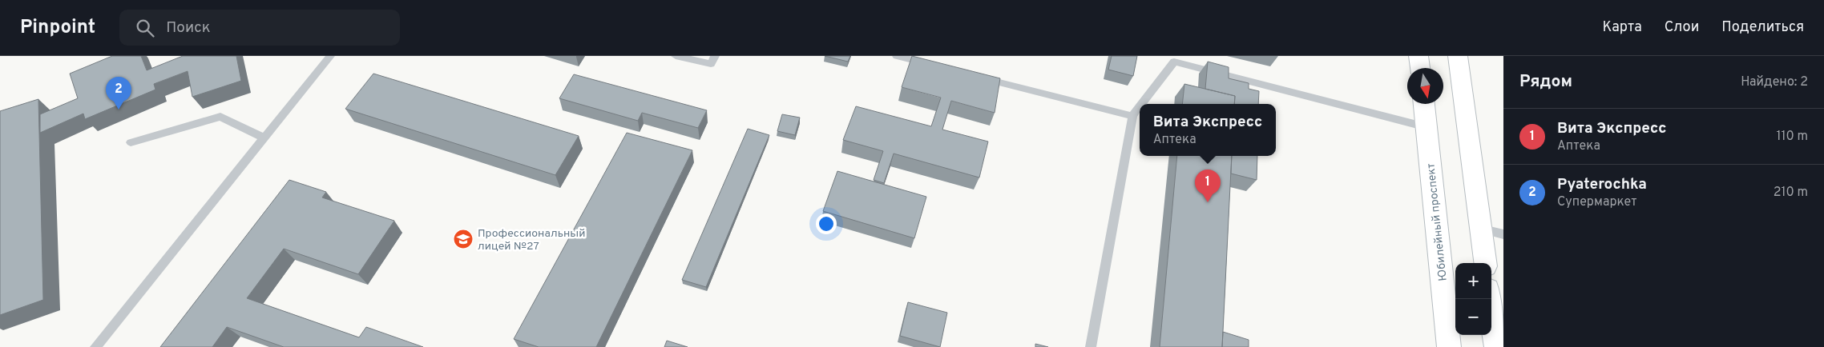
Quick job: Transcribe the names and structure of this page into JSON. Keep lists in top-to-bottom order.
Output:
{
  "streets": {
    "main road": ["Юбилейный проспект"]
  },
  "places": {
    "school or university": ["Профессиональный лицей №27"]
  },
  "north": "bottom",
  "page": {
    "header": "Pinpoint",
    "search": "Поиск",
    "nav": ["Карта", "Слои", "Поделиться"],
    "heading": ["Рядом", "Найдено: 2"],
    "pins": ["2", "1"],
    "popup": ["Вита Экспресс", "Аптека"],
    "list": [
      {
        "mark": "1",
        "name": "Вита Экспресс",
        "note": "Аптека",
        "value": "110 m"
      },
      {
        "mark": "2",
        "name": "Pyaterochka",
        "note": "Супермаркет",
        "value": "210 m"
      }
    ],
    "map_buttons": ["+", "−"]
  }
}
